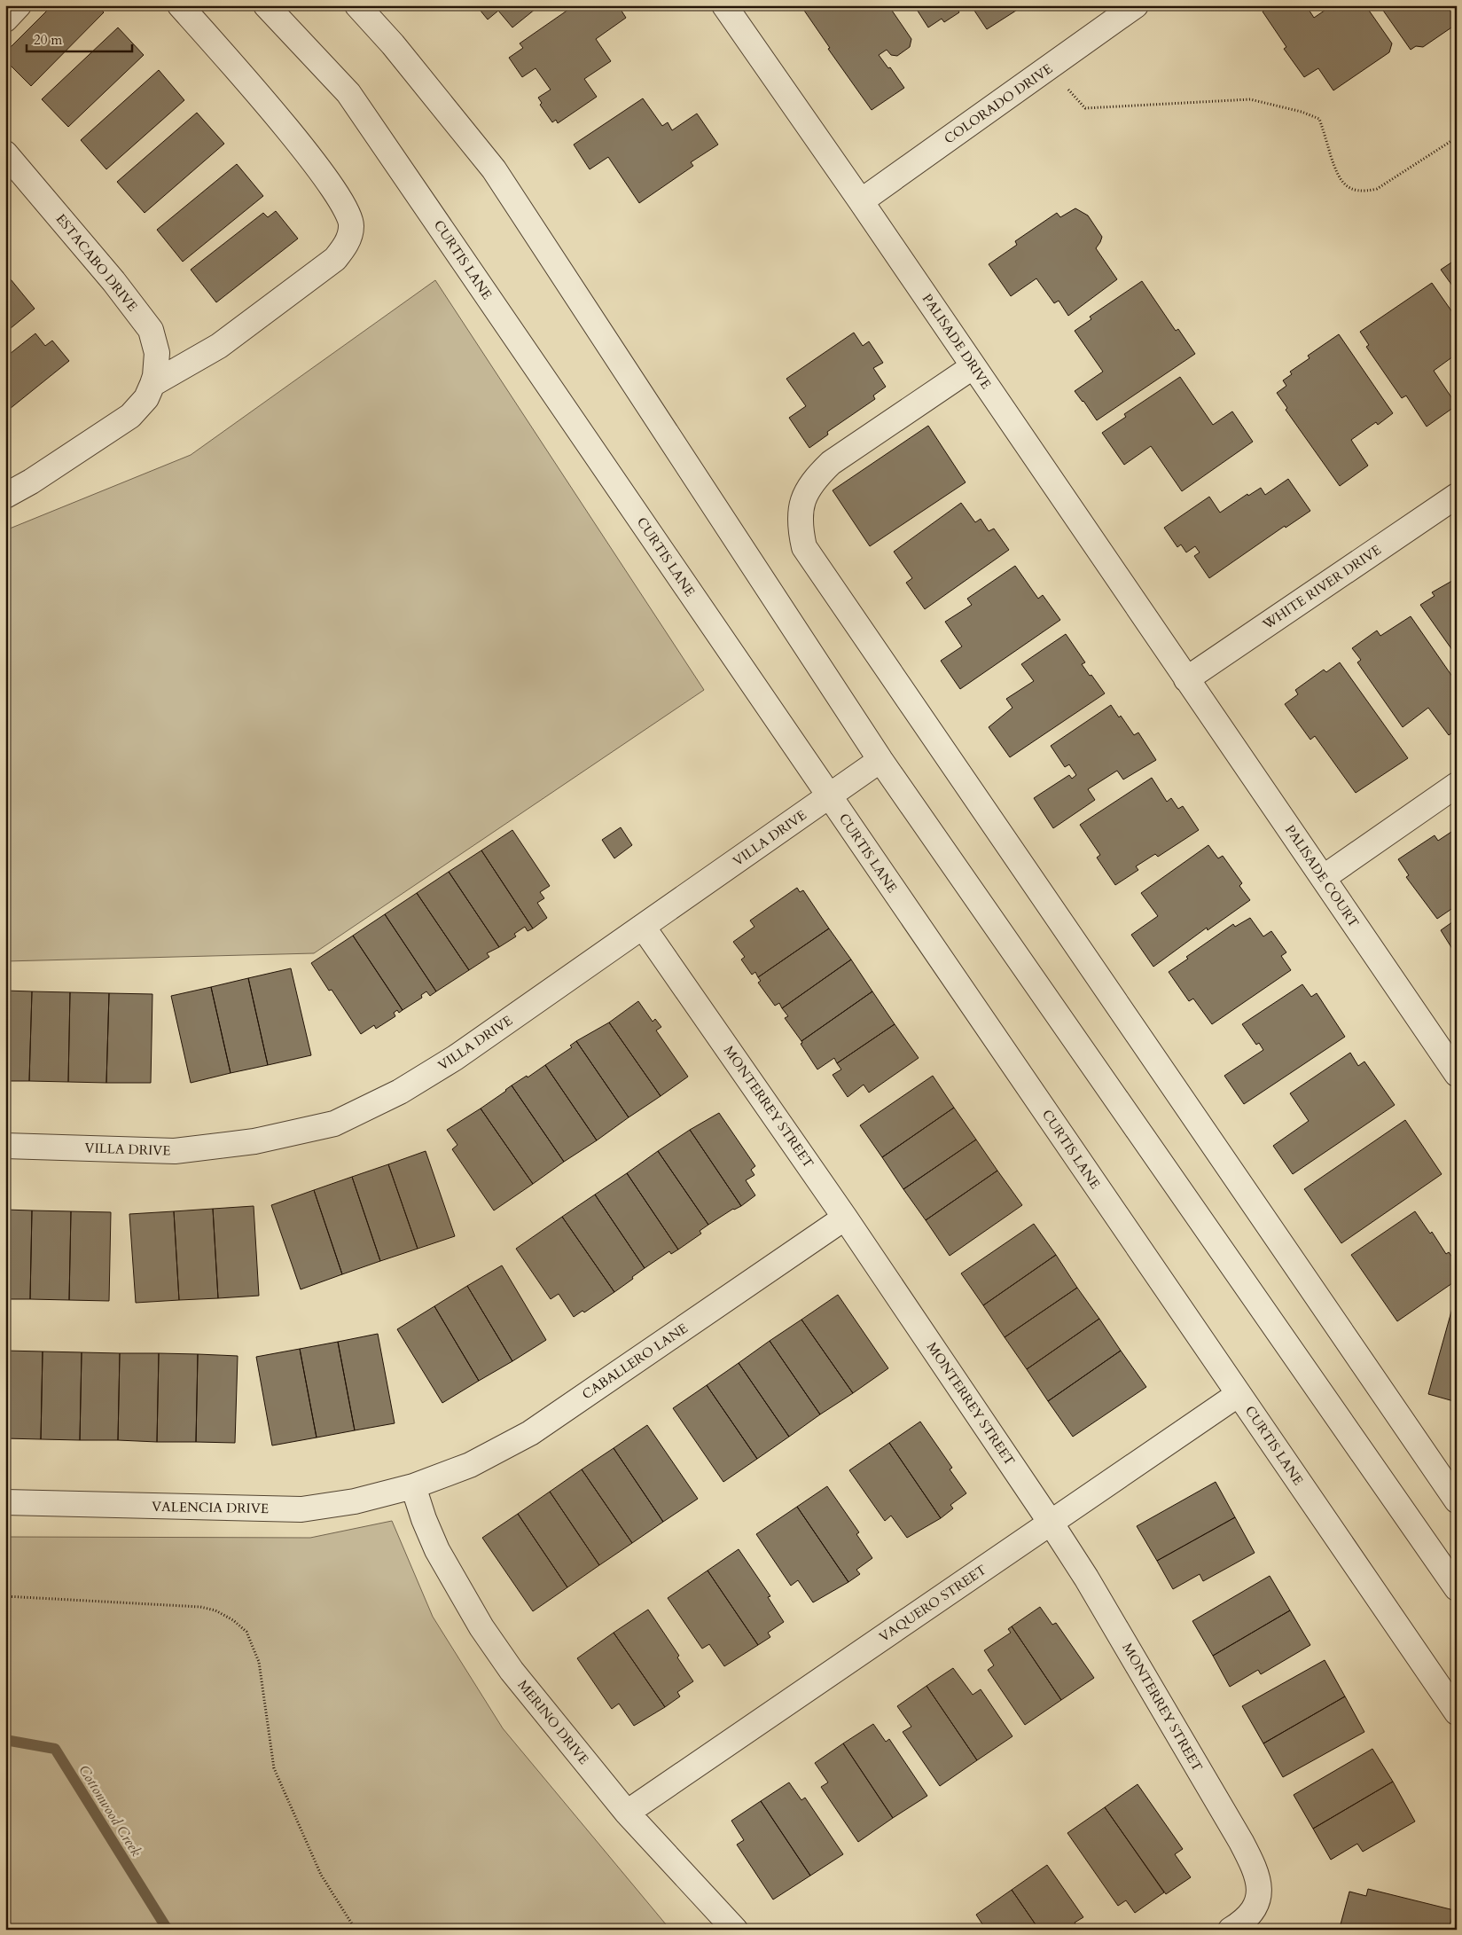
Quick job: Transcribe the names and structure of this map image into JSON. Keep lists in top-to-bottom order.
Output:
{
  "streets": {
    "street": [
      "COLORADO DRIVE",
      "CURTIS LANE",
      "ESTACABO DRIVE",
      "PALISADE DRIVE",
      "WHITE RIVER DRIVE",
      "VILLA DRIVE",
      "PALISADE COURT",
      "MONTERREY STREET",
      "CABALLERO LANE",
      "VALENCIA DRIVE",
      "VAQUERO STREET",
      "MERINO DRIVE"
    ]
  },
  "crossings": [
    ["COLORADO DRIVE", "PALISADE DRIVE"],
    ["CURTIS LANE", "VILLA DRIVE"],
    ["CURTIS LANE", "VAQUERO STREET"],
    ["PALISADE DRIVE", "WHITE RIVER DRIVE"],
    ["PALISADE DRIVE", "PALISADE COURT"],
    ["WHITE RIVER DRIVE", "PALISADE COURT"],
    ["VILLA DRIVE", "MONTERREY STREET"],
    ["MONTERREY STREET", "CABALLERO LANE"],
    ["MONTERREY STREET", "VAQUERO STREET"],
    ["CABALLERO LANE", "VALENCIA DRIVE"],
    ["CABALLERO LANE", "MERINO DRIVE"],
    ["VALENCIA DRIVE", "MERINO DRIVE"],
    ["VAQUERO STREET", "MERINO DRIVE"]
  ],
  "water": ["Cottonwood Creek"],
  "scale_bar": "20 m"
}
